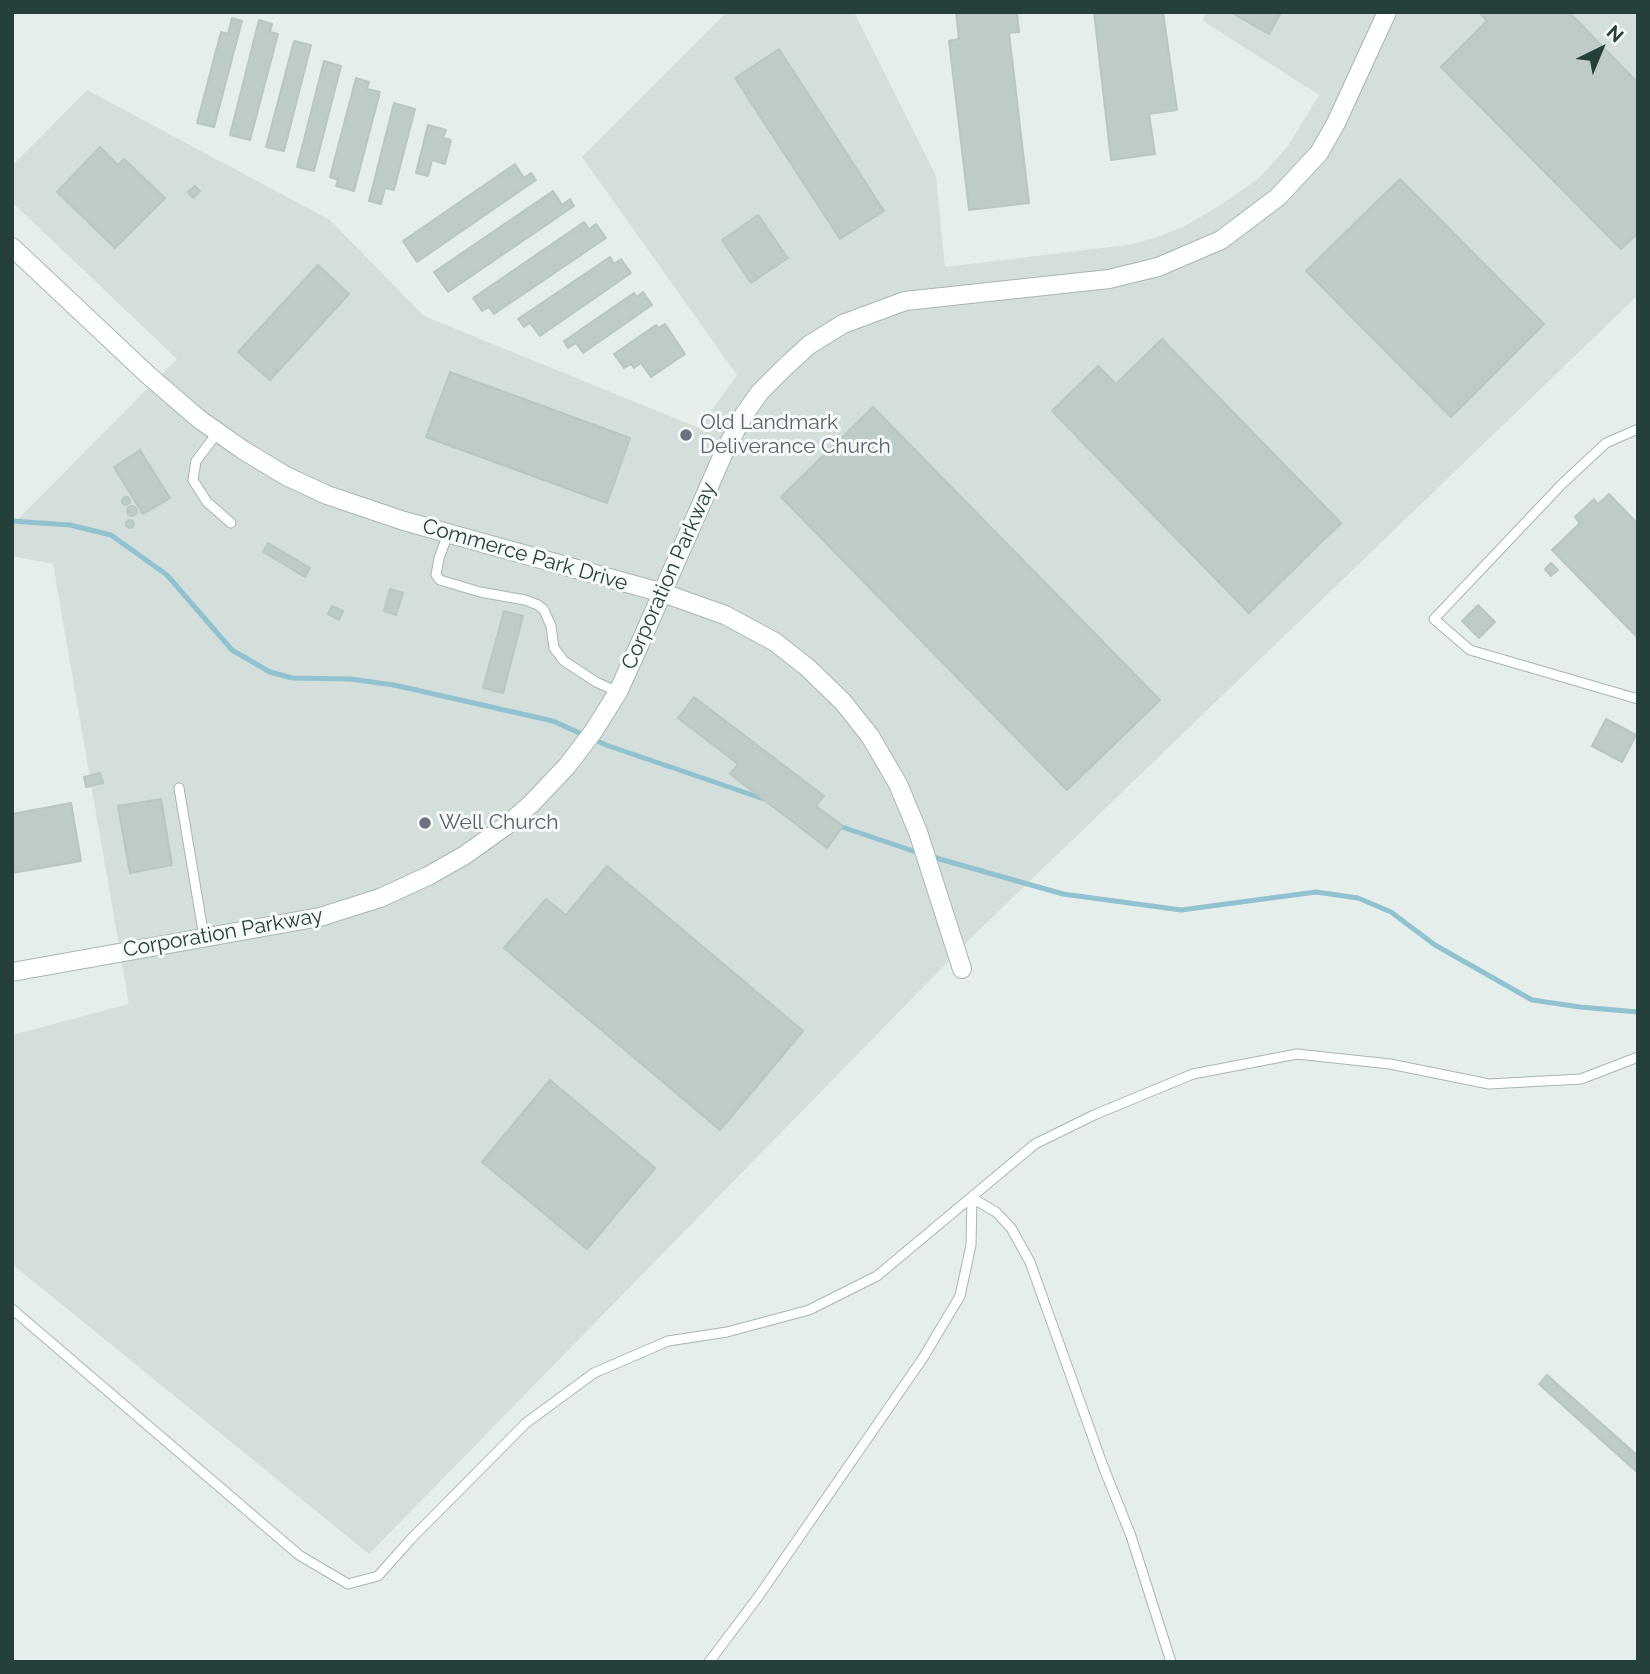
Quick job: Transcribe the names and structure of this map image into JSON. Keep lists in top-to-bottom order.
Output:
{
  "streets": {
    "street": ["Commerce Park Drive", "Corporation Parkway"]
  },
  "crossings": [
    ["Commerce Park Drive", "Corporation Parkway"]
  ],
  "places": ["Old Landmark Deliverance Church", "Well Church"],
  "north": "top right"
}
